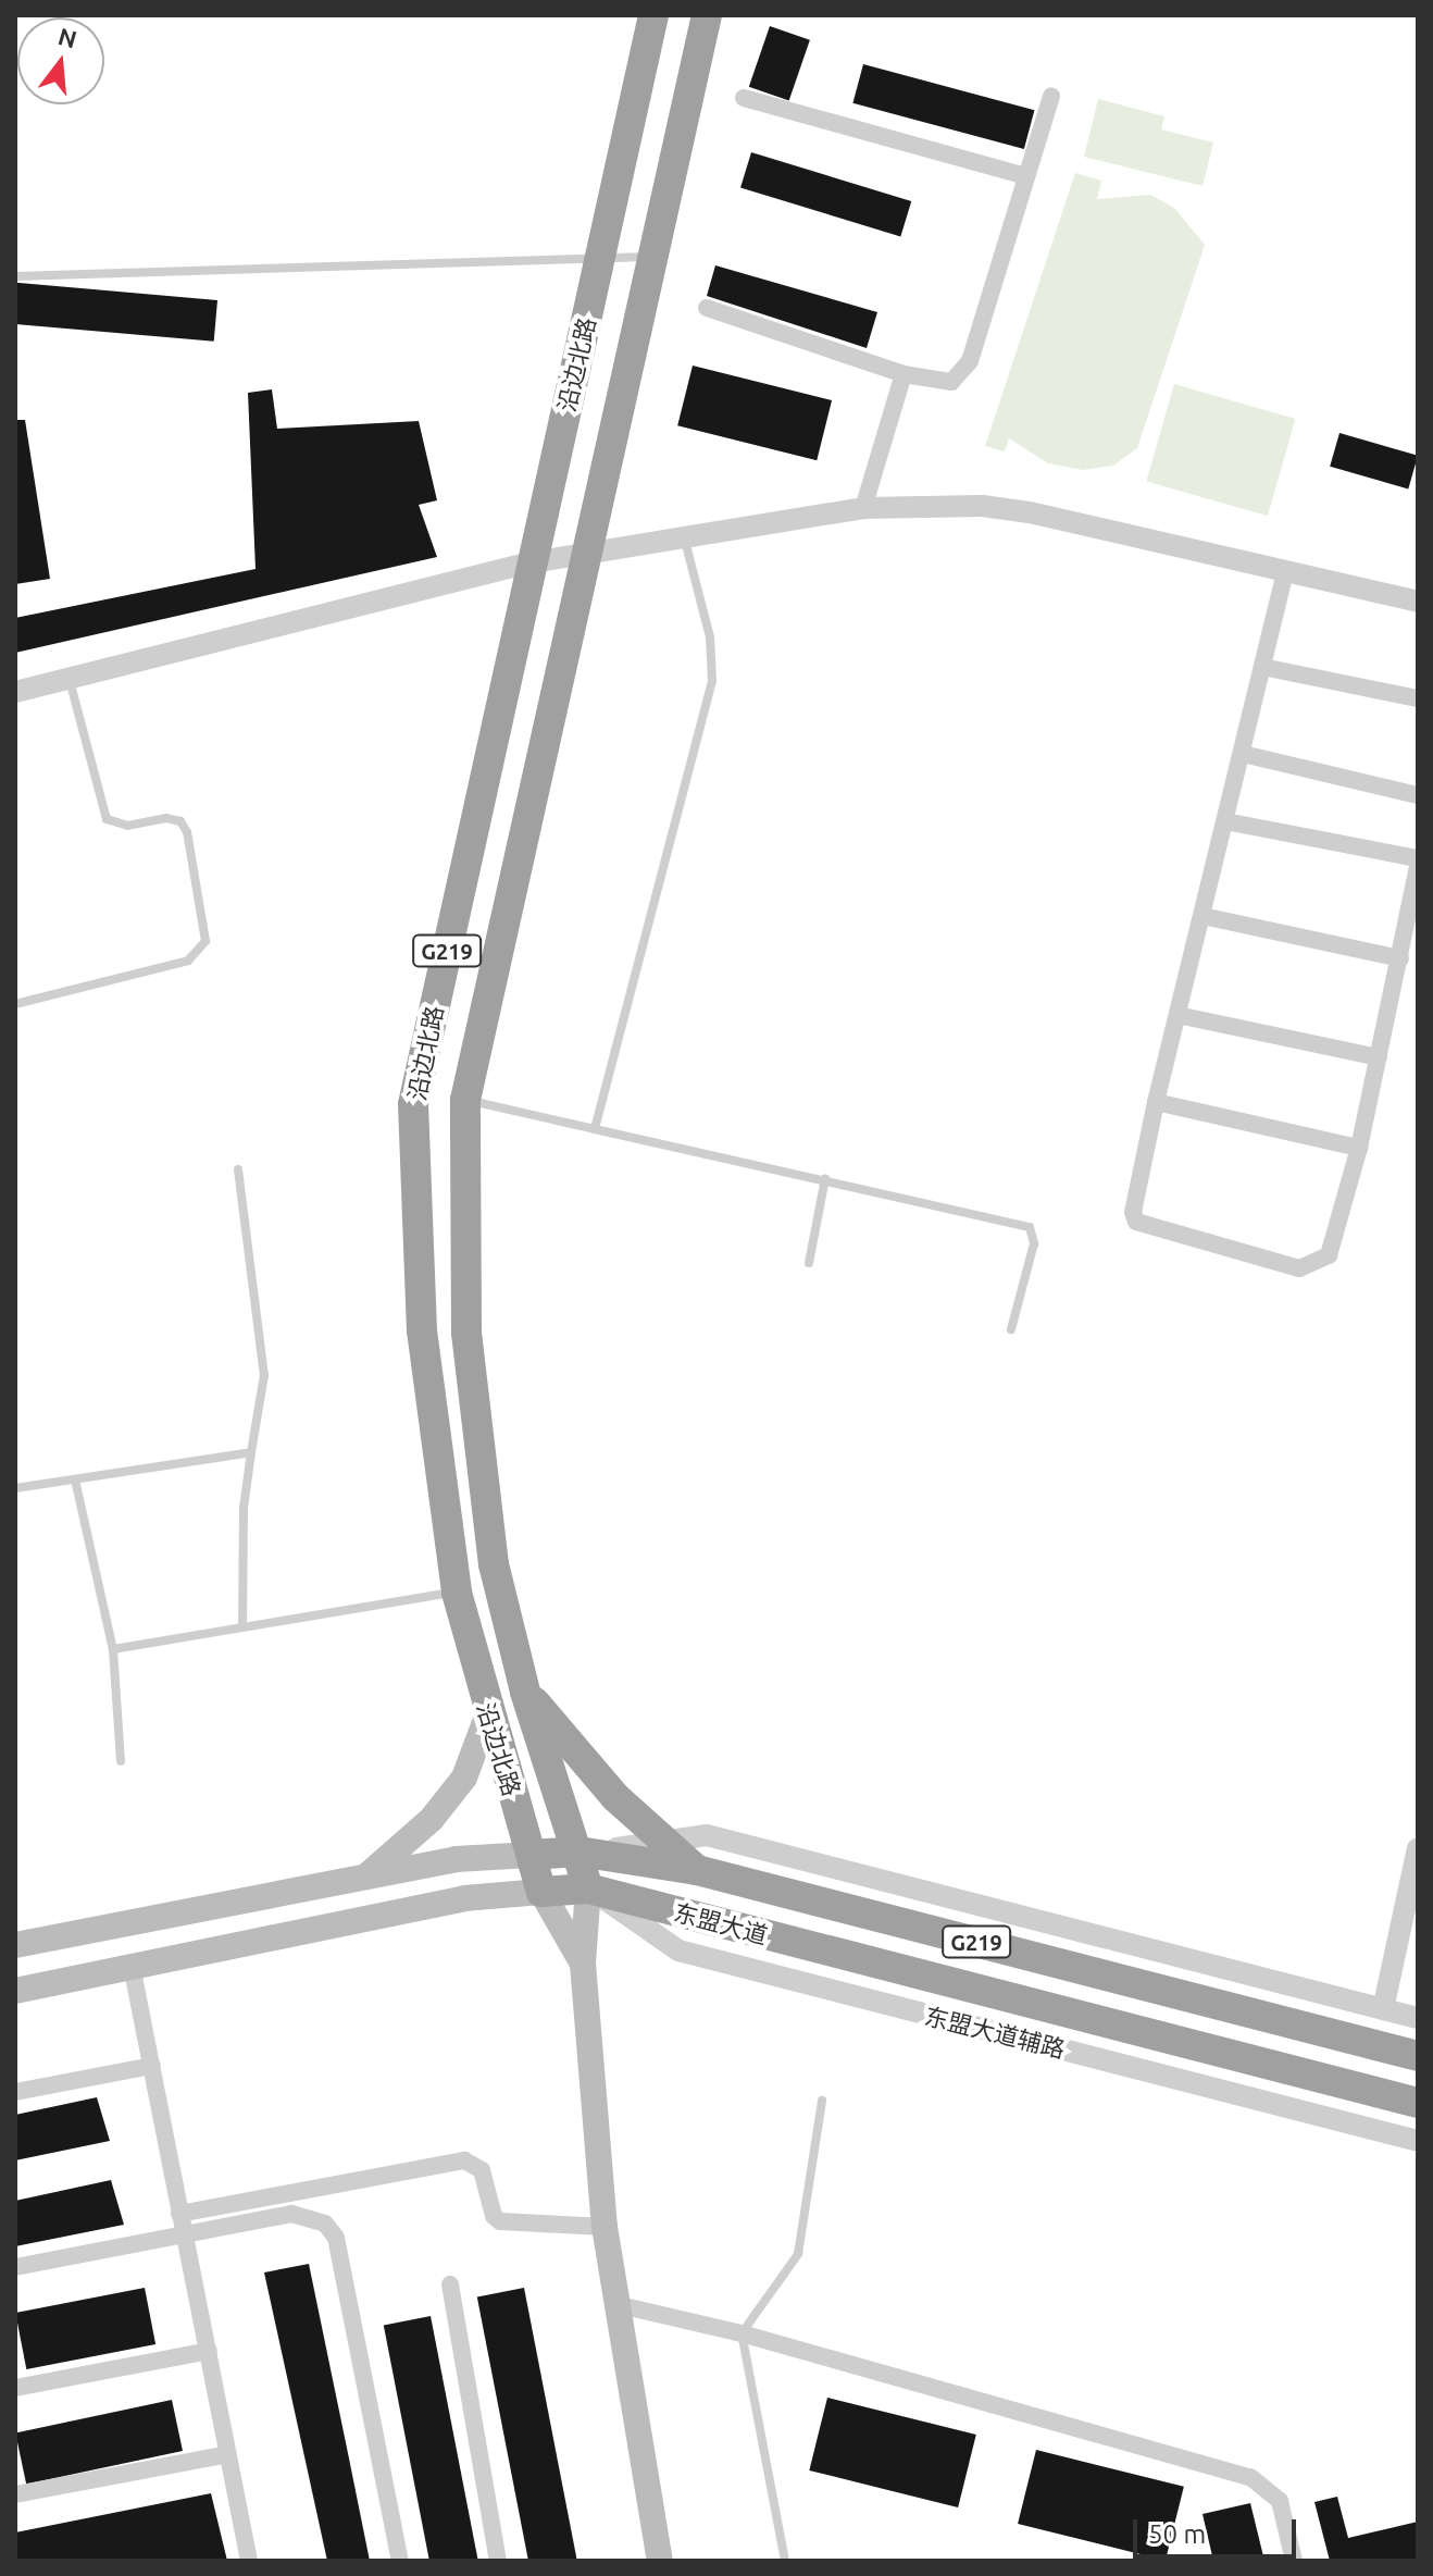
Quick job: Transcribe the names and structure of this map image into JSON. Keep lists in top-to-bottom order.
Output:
{
  "streets": {
    "highway": ["沿边北路", "G219", "东盟大道"],
    "street": ["东盟大道辅路"]
  },
  "crossings": [
    ["沿边北路", "东盟大道"],
    ["沿边北路", "东盟大道辅路"],
    ["东盟大道", "东盟大道辅路"]
  ],
  "scale_bar": "50 m",
  "north": "top"
}
